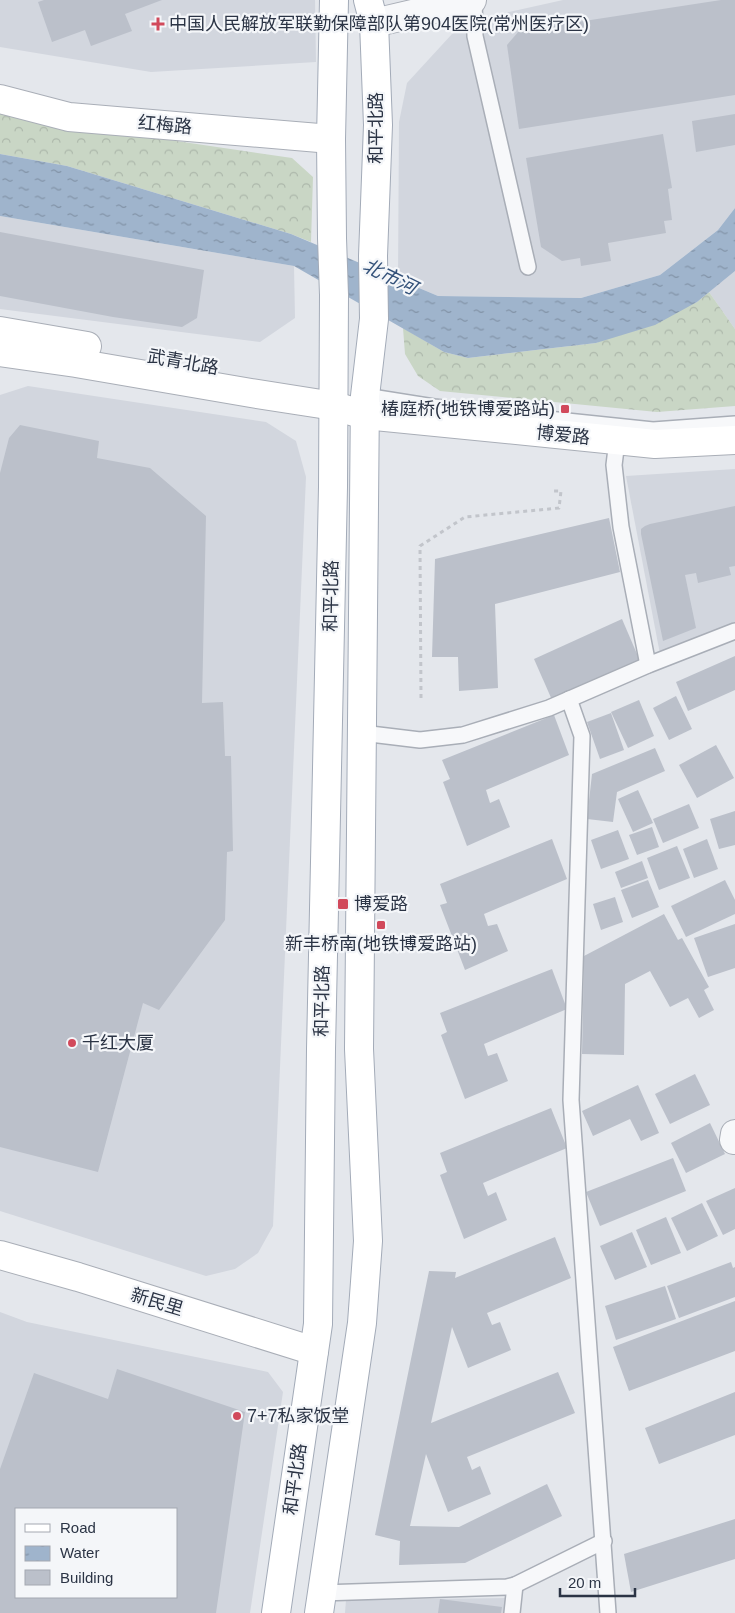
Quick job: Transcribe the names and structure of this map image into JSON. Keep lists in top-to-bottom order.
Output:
{
  "streets": {
    "main road": [
      "红梅路",
      "和平北路",
      "武青北路",
      "博爱路",
      "新民里"
    ]
  },
  "crossings": [
    ["红梅路", "和平北路"],
    ["和平北路", "武青北路"],
    ["和平北路", "博爱路"],
    ["和平北路", "新民里"],
    ["武青北路", "博爱路"]
  ],
  "water": ["北市河"],
  "places": {
    "health": ["中国人民解放军联勤保障部队第904医院(常州医疗区)"],
    "transit": ["椿庭桥(地铁博爱路站)", "博爱路", "新丰桥南(地铁博爱路站)"],
    "other": ["千红大厦", "7+7私家饭堂"]
  },
  "legend": ["Road", "Water", "Building"],
  "scale_bar": "20 m"
}
